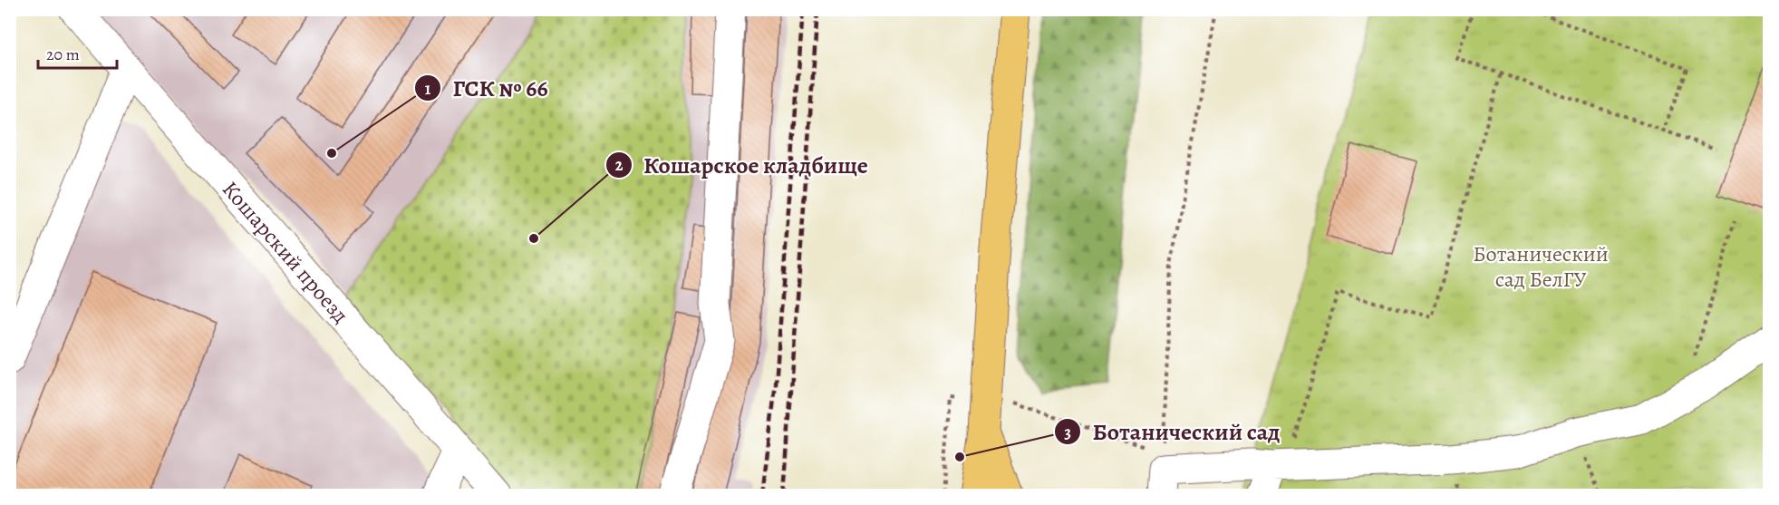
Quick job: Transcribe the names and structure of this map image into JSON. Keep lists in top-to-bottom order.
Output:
{
  "streets": {
    "street": ["Кошарский проезд"]
  },
  "parks": ["Ботанический сад БелГУ"],
  "places": ["ГСК № 66", "Кошарское кладбище", "Ботанический сад"],
  "scale_bar": "20 m"
}
